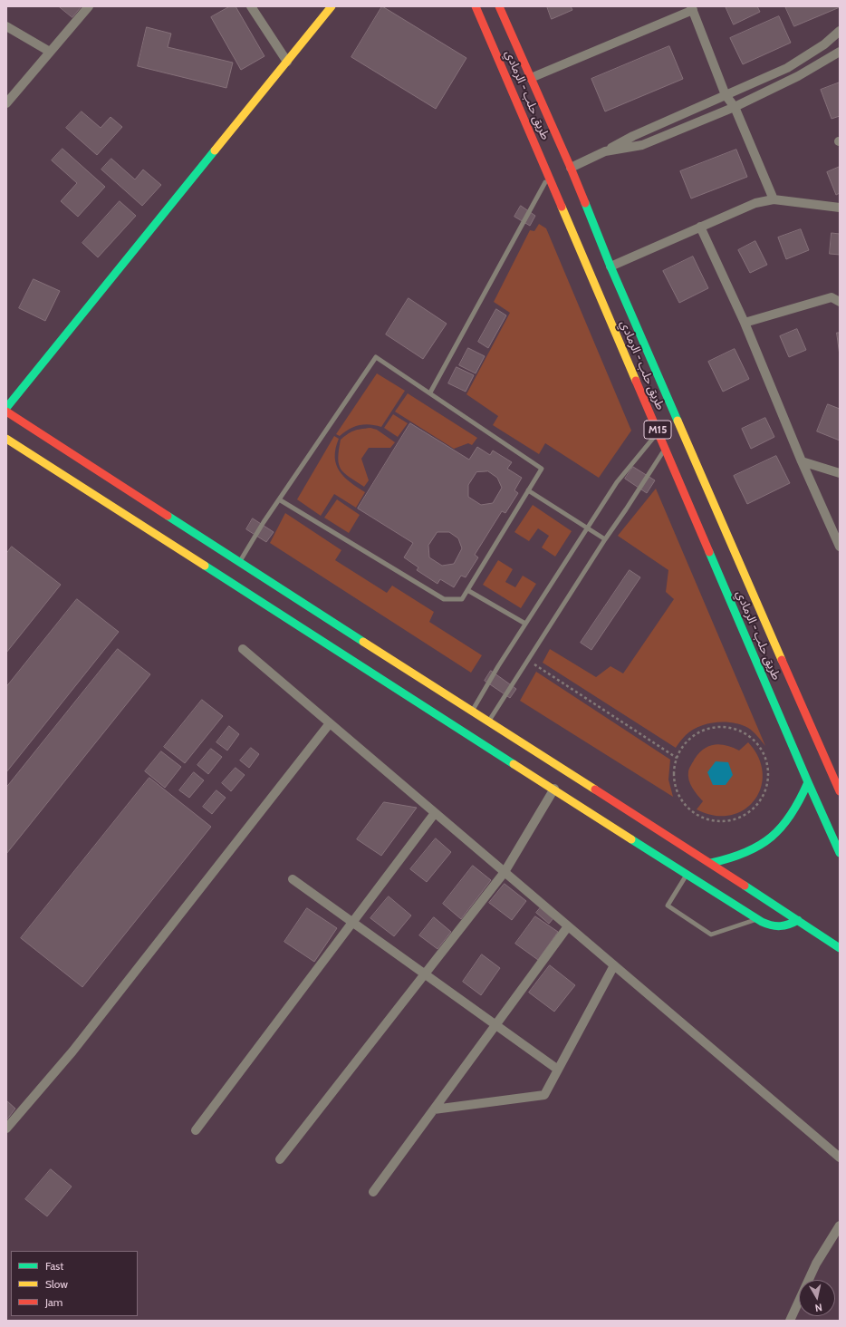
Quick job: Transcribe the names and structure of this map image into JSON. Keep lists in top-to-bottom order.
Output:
{
  "streets": {
    "main road": ["طريق حلب - الرمادي", "M15"]
  },
  "legend": ["Fast", "Slow", "Jam"],
  "north": "bottom"
}
